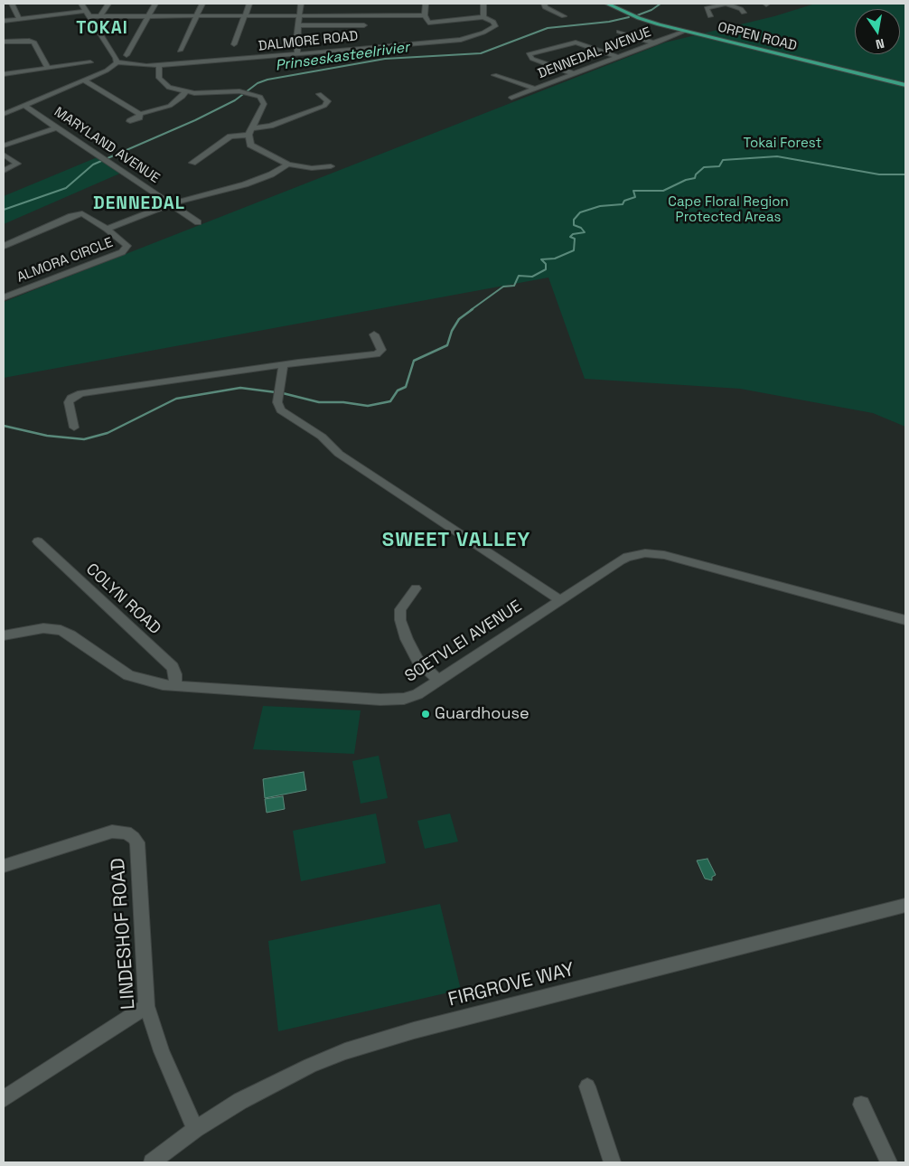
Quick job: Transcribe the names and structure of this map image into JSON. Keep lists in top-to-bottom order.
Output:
{
  "streets": {
    "main road": ["ORPEN ROAD"],
    "street": [
      "DALMORE ROAD",
      "DENNEDAL AVENUE",
      "MARYLAND AVENUE",
      "ALMORA CIRCLE",
      "COLYN ROAD",
      "SOETVLEI AVENUE",
      "LINDESHOF ROAD",
      "FIRGROVE WAY"
    ]
  },
  "crossings": [
    ["ORPEN ROAD", "DENNEDAL AVENUE"],
    ["COLYN ROAD", "SOETVLEI AVENUE"],
    ["LINDESHOF ROAD", "FIRGROVE WAY"]
  ],
  "districts": ["TOKAI", "DENNEDAL", "SWEET VALLEY"],
  "water": ["Prinseskasteelrivier"],
  "parks": ["Tokai Forest", "Cape Floral Region Protected Areas"],
  "places": ["Guardhouse"],
  "north": "bottom"
}
